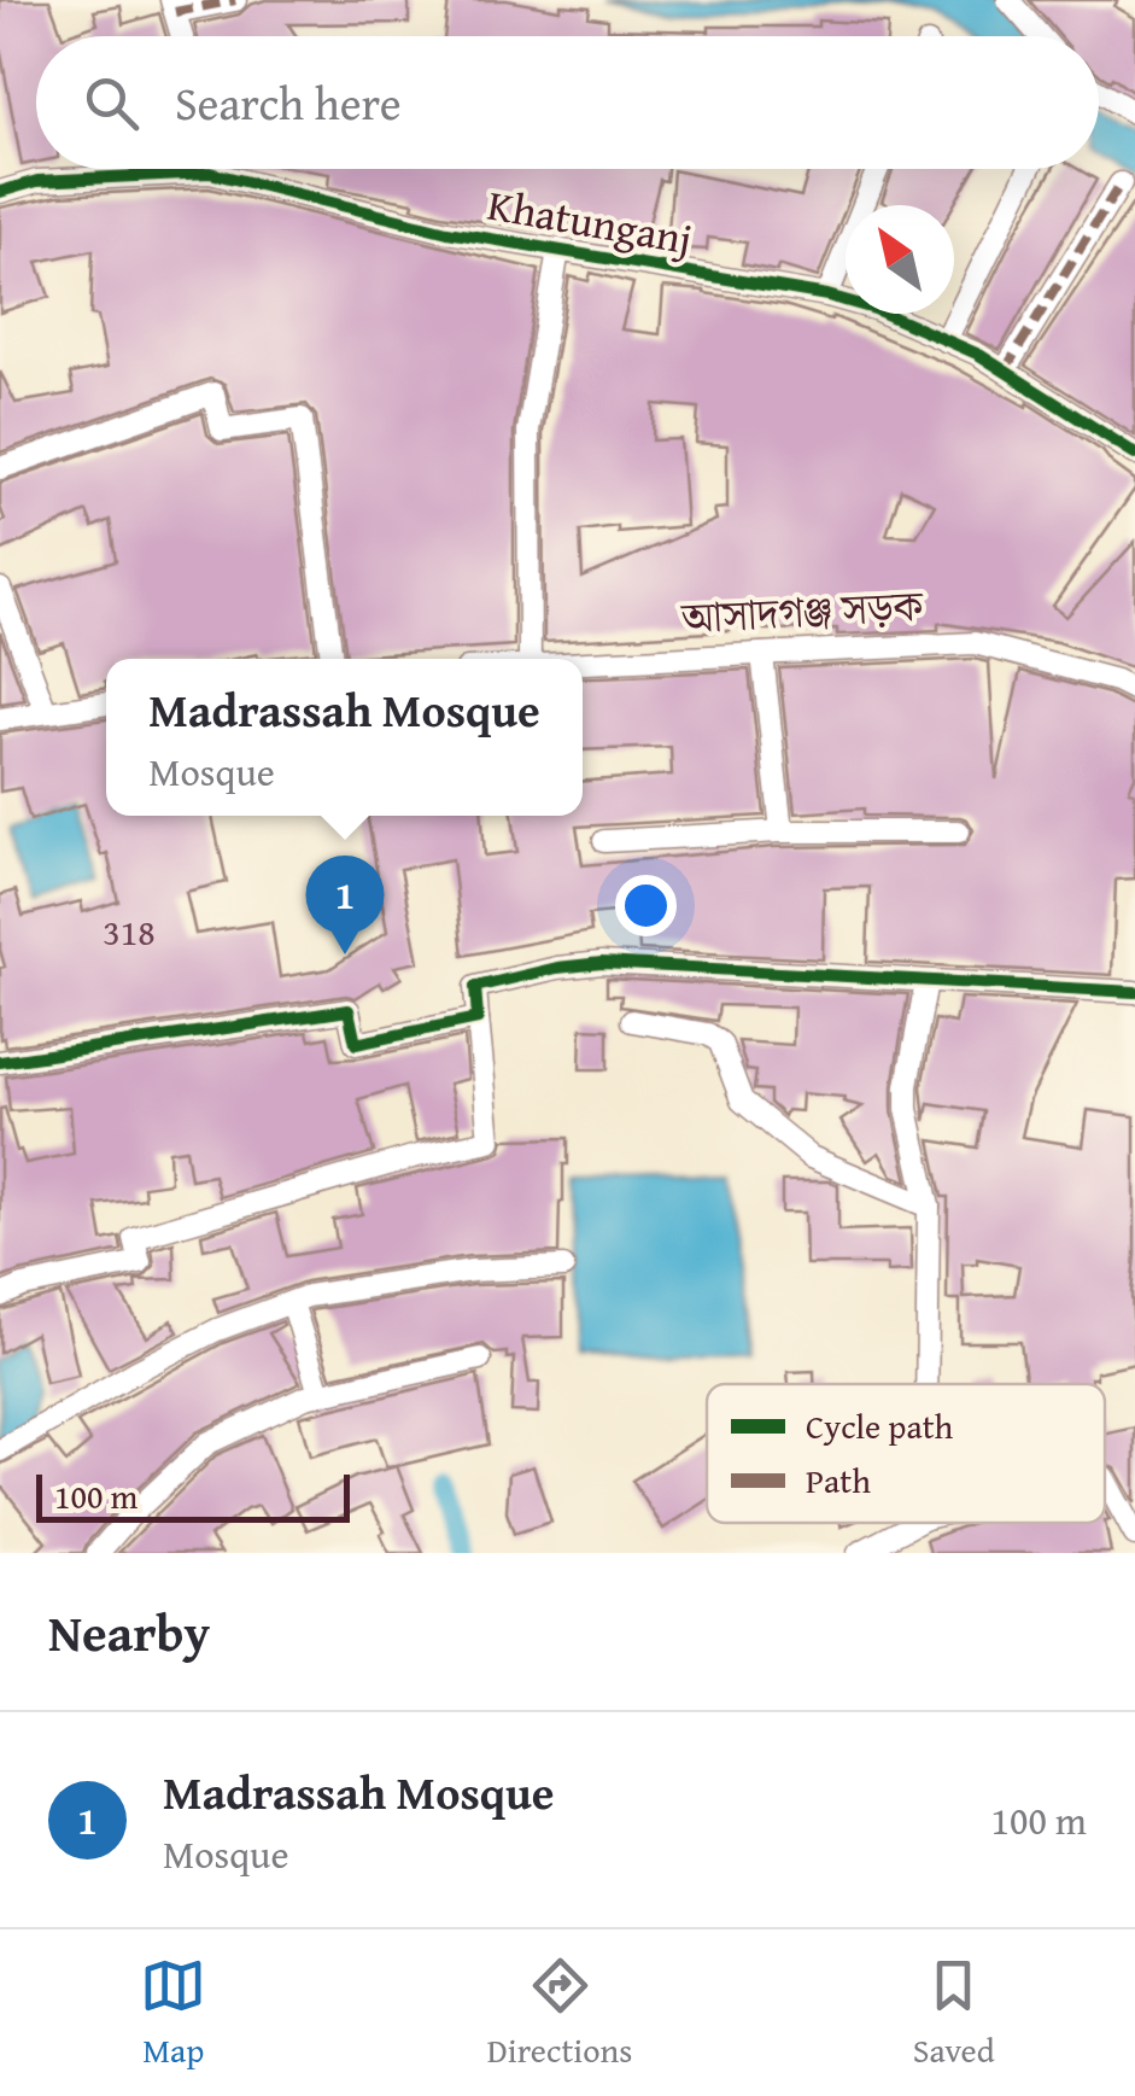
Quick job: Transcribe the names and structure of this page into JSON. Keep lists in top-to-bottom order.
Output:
{
  "streets": {
    "street": ["Khatunganj", "আসাদগঞ্জ সড়ক"]
  },
  "house_numbers": ["318"],
  "legend": ["Cycle path", "Path"],
  "scale_bar": "100 m",
  "north": "top left",
  "page": {
    "search": "Search here",
    "popup": ["Madrassah Mosque", "Mosque"],
    "pins": "1",
    "scale": "100 m",
    "heading": "Nearby",
    "list": [
      {
        "mark": "1",
        "name": "Madrassah Mosque",
        "note": "Mosque",
        "value": "100 m"
      }
    ],
    "nav": ["Map", "Directions", "Saved"]
  }
}
